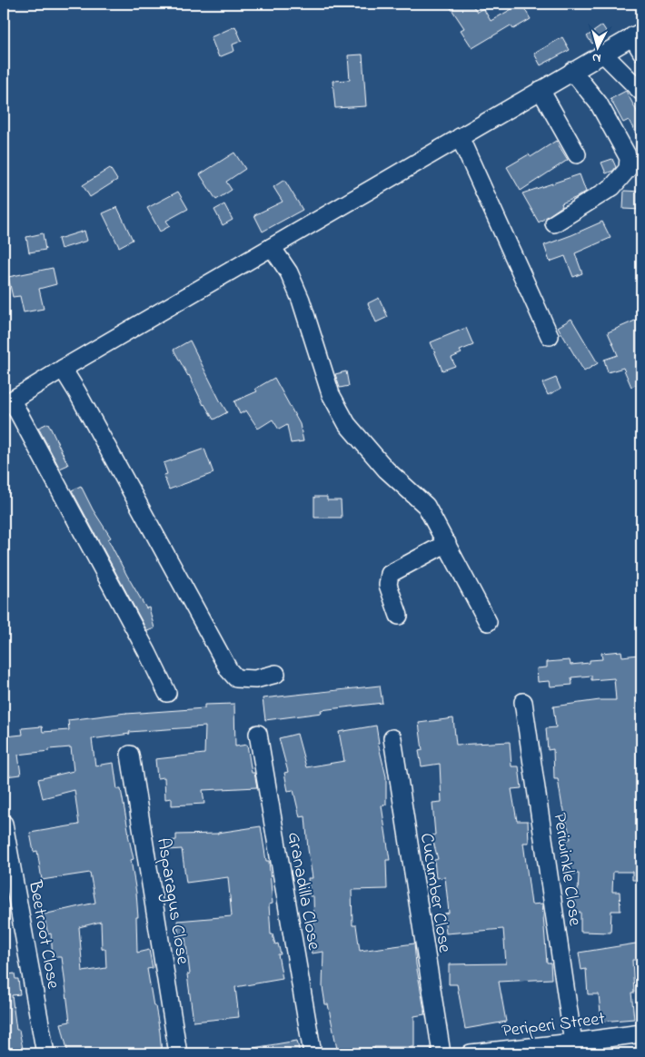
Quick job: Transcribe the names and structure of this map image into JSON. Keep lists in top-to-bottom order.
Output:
{
  "streets": {
    "street": [
      "Periwinkle Close",
      "Granadilla Close",
      "Cucumber Close",
      "Asparagus Close",
      "Beetroot Close",
      "Periperi Street"
    ]
  },
  "crossings": [
    ["Periwinkle Close", "Periperi Street"]
  ],
  "north": "bottom"
}
